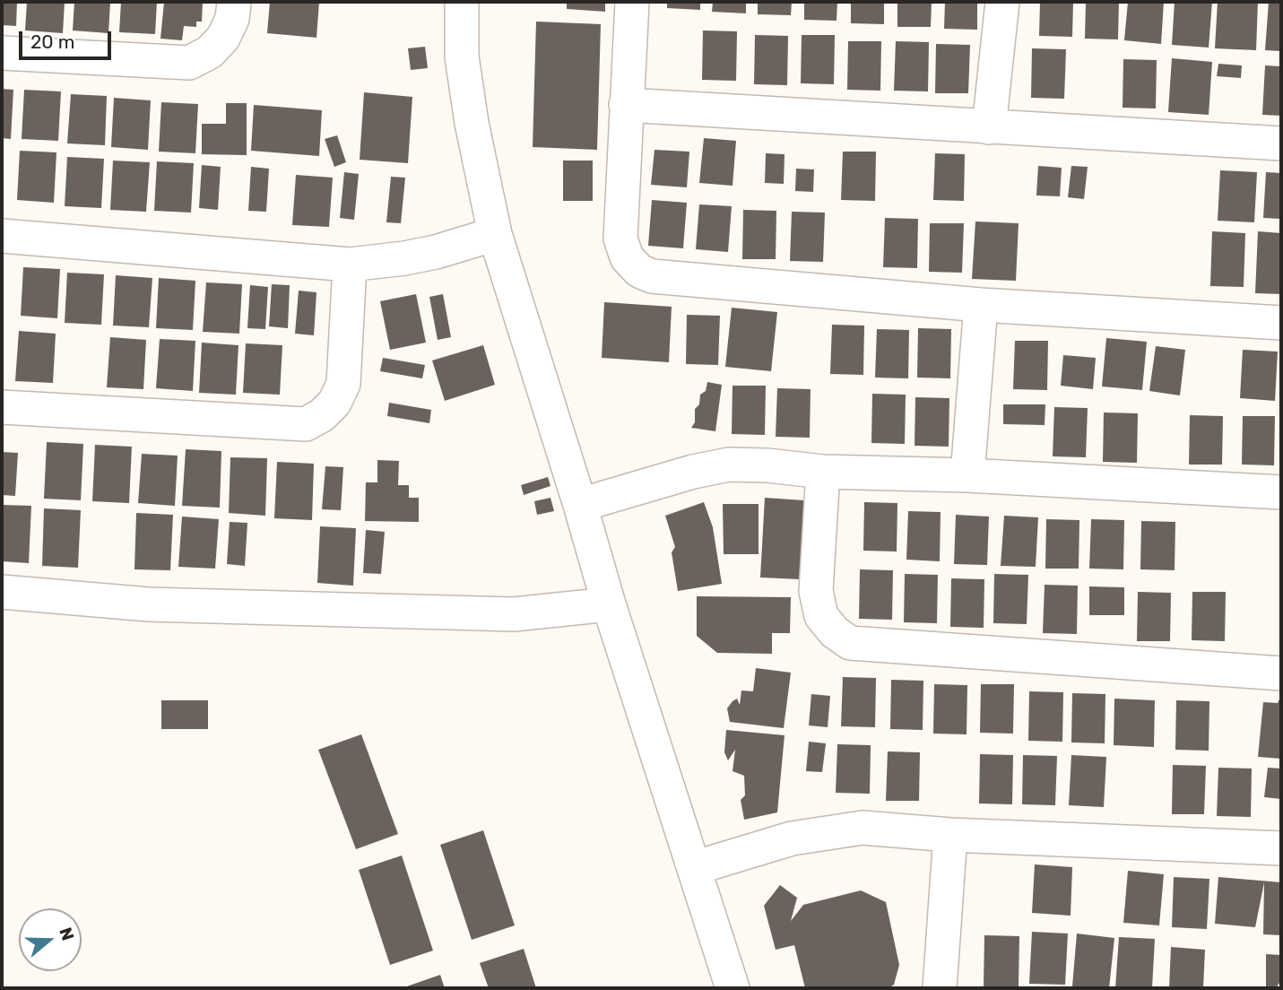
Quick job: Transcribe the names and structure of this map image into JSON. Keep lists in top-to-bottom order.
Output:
{
  "scale_bar": "20 m",
  "north": "right"
}
